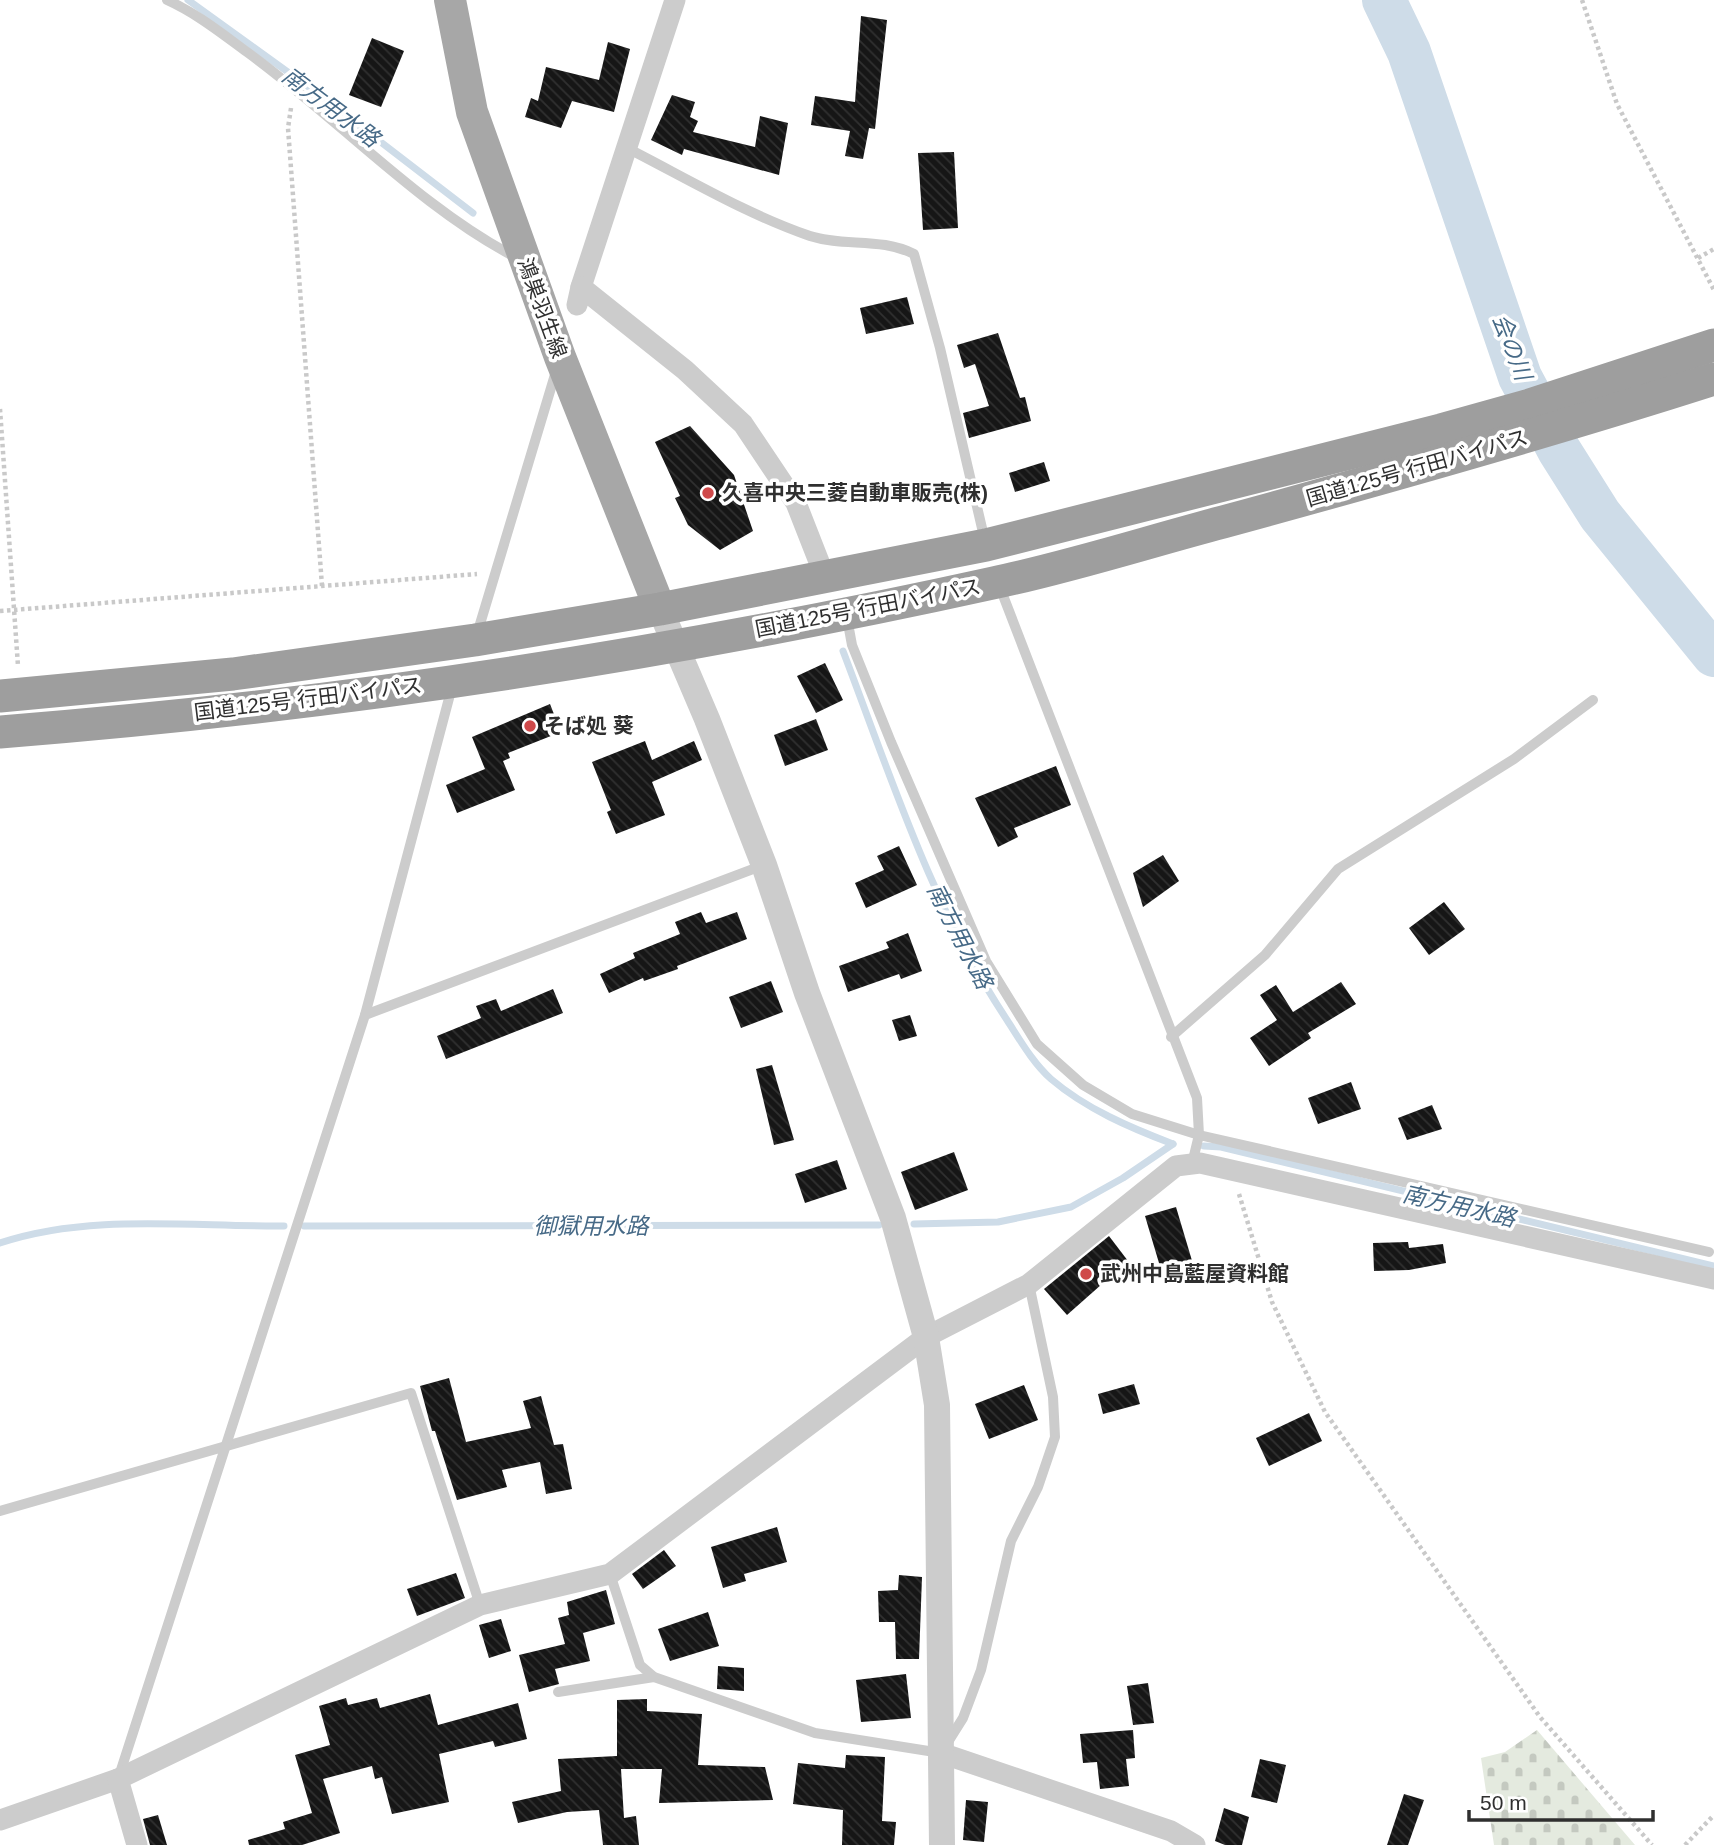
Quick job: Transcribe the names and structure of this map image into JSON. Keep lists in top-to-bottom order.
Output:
{
  "streets": {
    "highway": ["国道125号 行田バイパス"],
    "main road": ["鴻巣羽生線"]
  },
  "crossings": [
    ["鴻巣羽生線", "国道125号 行田バイパス"]
  ],
  "water": ["南方用水路", "会の川", "御獄用水路"],
  "places": ["久喜中央三菱自動車販売(株)", "そば処 葵", "武州中島藍屋資料館"],
  "scale_bar": "50 m"
}
